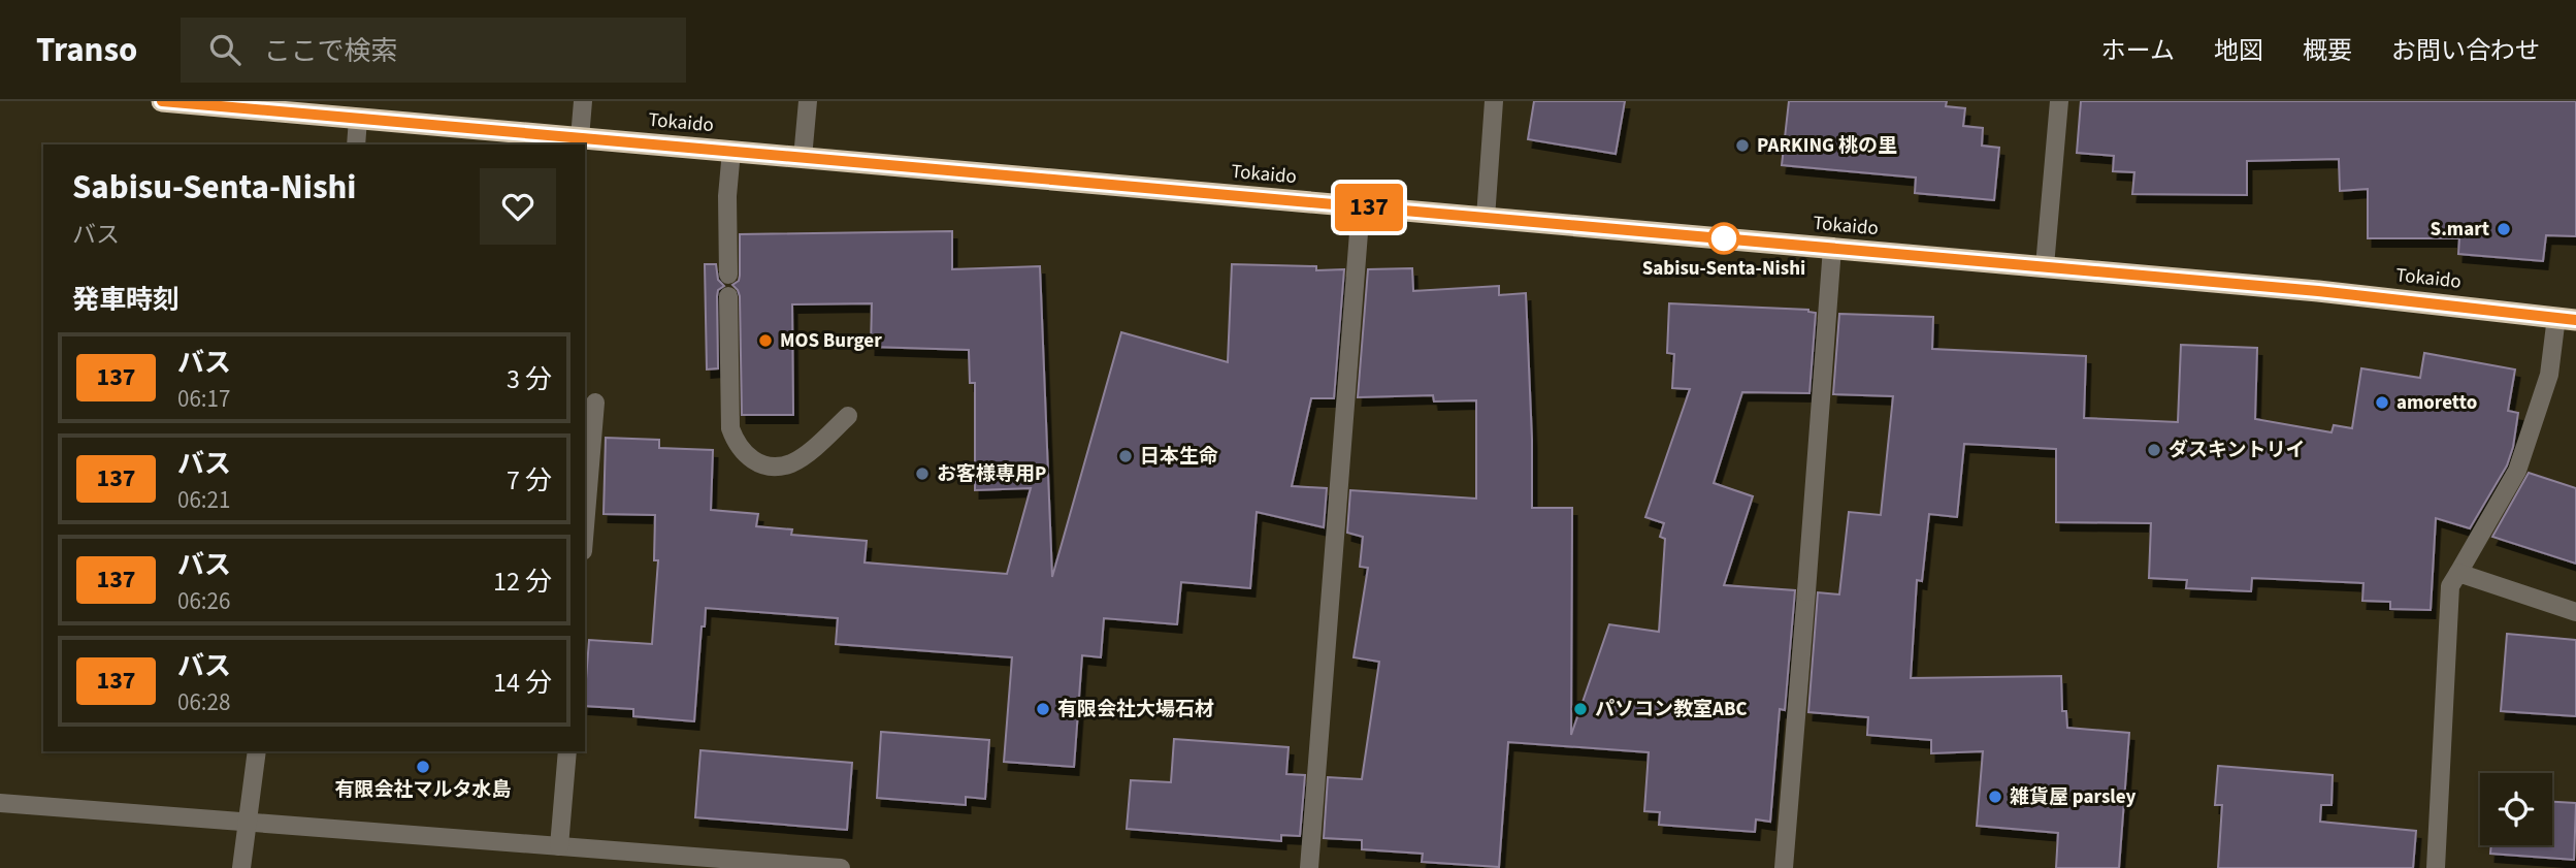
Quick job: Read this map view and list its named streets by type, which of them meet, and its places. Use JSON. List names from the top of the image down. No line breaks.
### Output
{"streets":{"highway":["Tokaido"]},"places":["PARKING 桃の里","S.mart","Sabisu-Senta-Nishi","MOS Burger","amoretto","ダスキントリイ","日本生命","お客様専用P","有限会社大場石材","パソコン教室ABC","有限会社マルタ水島","雑貨屋 parsley"],"lines":["bus line 137"],"page":{"header":"Transo","search":"ここで検索","nav":["ホーム","地図","概要","お問い合わせ"],"on_map":"137","heading":[["Sabisu-Senta-Nishi","バス"],"発車時刻"],"list":[{"mark":"137","name":"バス","note":"06:17","value":"3 分"},{"mark":"137","name":"バス","note":"06:21","value":"7 分"},{"mark":"137","name":"バス","note":"06:26","value":"12 分"},{"mark":"137","name":"バス","note":"06:28","value":"14 分"}]}}
